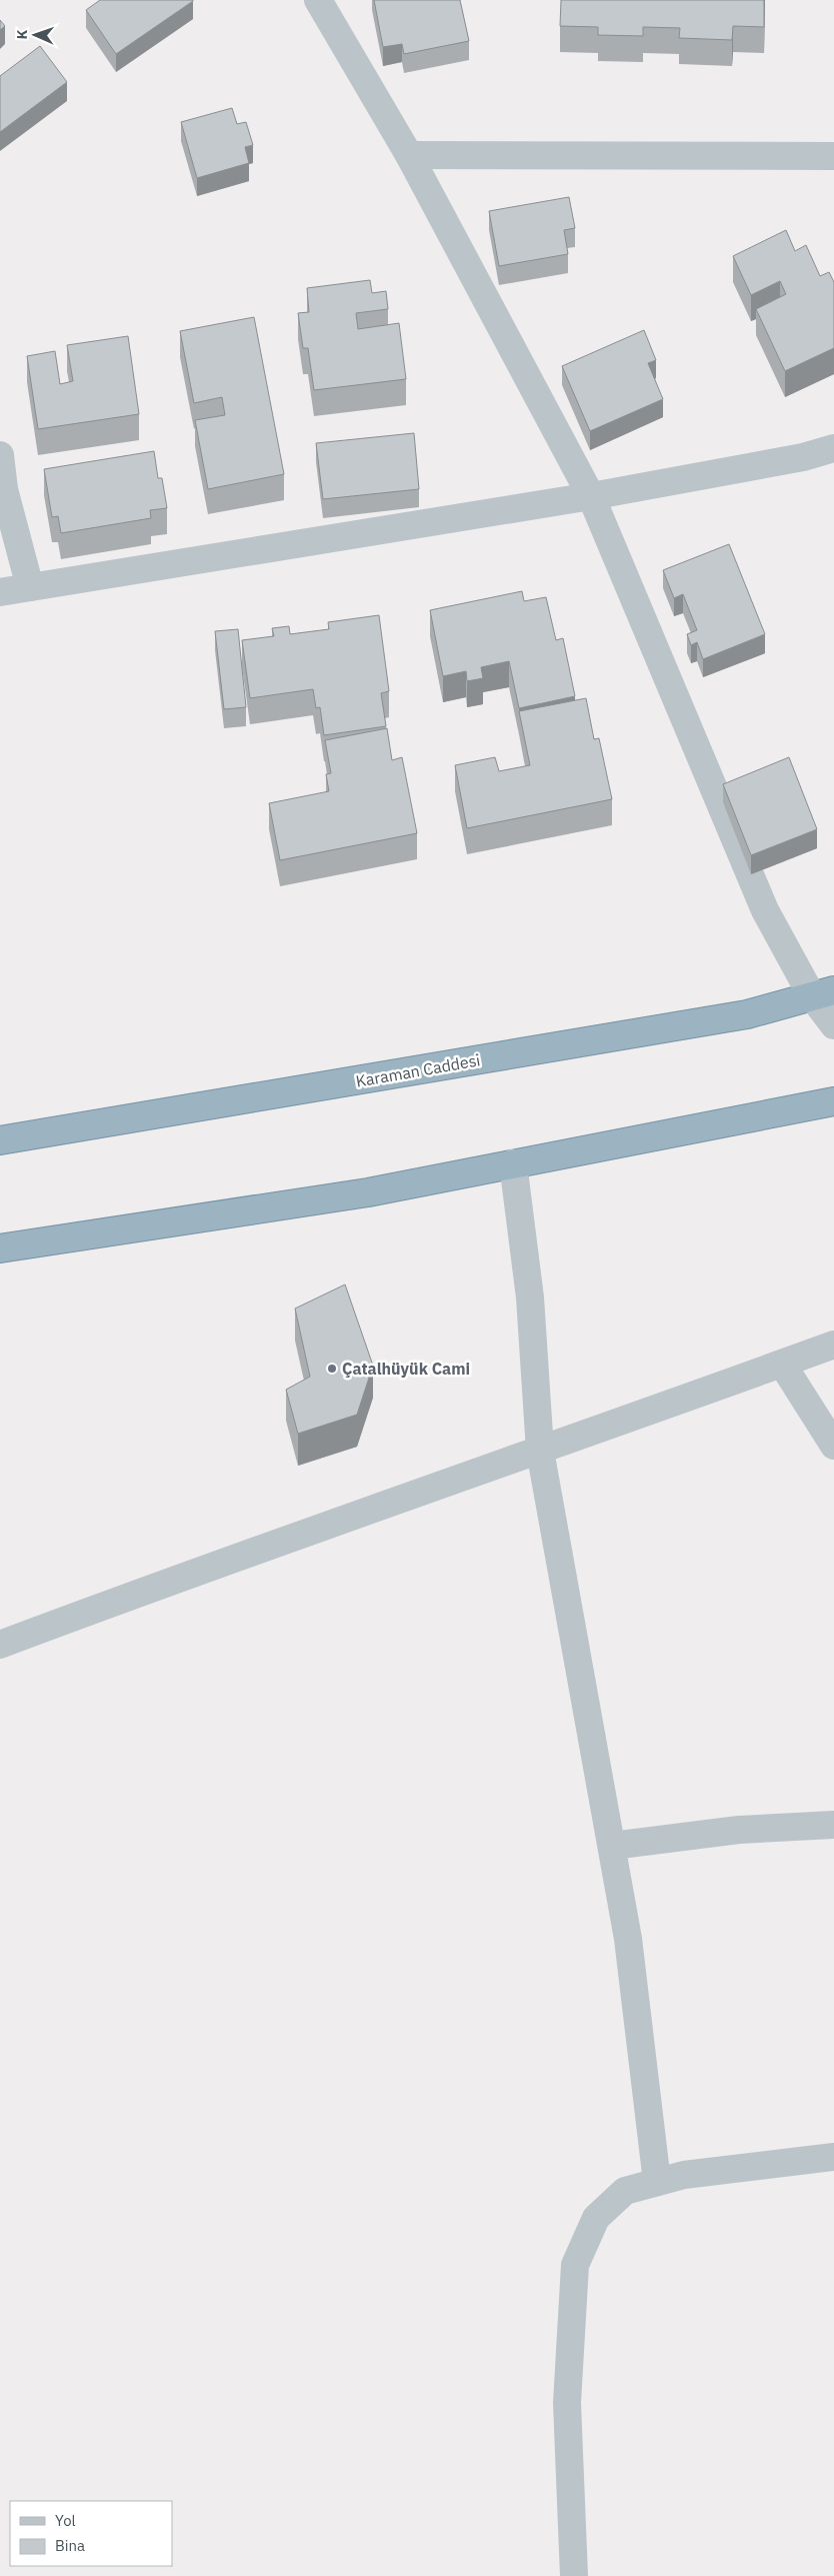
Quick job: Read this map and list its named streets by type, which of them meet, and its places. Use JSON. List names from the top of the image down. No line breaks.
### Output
{"streets":{"highway":["Karaman Caddesi"]},"places":["Çatalhüyük Cami"],"legend":["Yol","Bina"],"north":"left"}
